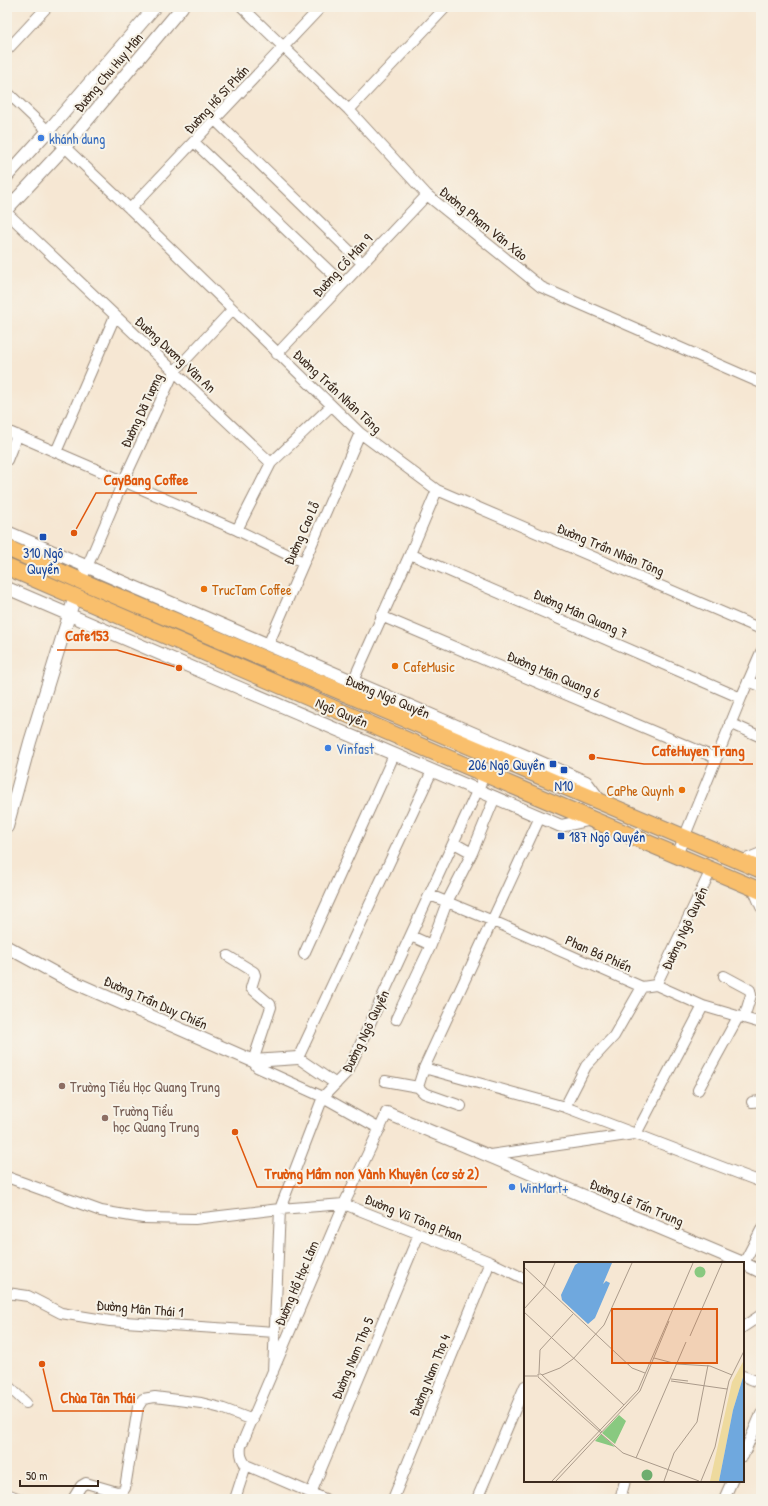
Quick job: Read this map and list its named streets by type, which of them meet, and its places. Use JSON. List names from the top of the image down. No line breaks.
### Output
{"streets":{"highway":["Đường Ngô Quyền","Ngô Quyền"],"street":["Đường Chu Huy Mân","Đường Hồ Sĩ Phấn","Đường Phạm Văn Xảo","Đường Cổ Mân 9","Đường Dương Văn An","Đường Trần Nhân Tông","Đường Dã Tượng","Đường Cao Lỗ","Đường Mân Quang 7","Đường Mân Quang 6","Phan Bá Phiến","Đường Trần Duy Chiến","Đường Lê Tấn Trung","Đường Vũ Tông Phan","Đường Hồ Học Lãm","Đường Mân Thái 1","Đường Nam Thọ 5","Đường Nam Thọ 4"]},"crossings":[["Đường Chu Huy Mân","Đường Trần Nhân Tông"],["Đường Hồ Sĩ Phấn","Đường Phạm Văn Xảo"],["Đường Hồ Sĩ Phấn","Đường Trần Nhân Tông"],["Đường Phạm Văn Xảo","Đường Cổ Mân 9"],["Đường Cổ Mân 9","Đường Trần Nhân Tông"],["Đường Dương Văn An","Đường Dã Tượng"],["Đường Trần Nhân Tông","Đường Dã Tượng"],["Đường Trần Nhân Tông","Đường Cao Lỗ"],["Đường Dã Tượng","Đường Ngô Quyền"],["Đường Dã Tượng","Ngô Quyền"],["Đường Cao Lỗ","Đường Ngô Quyền"],["Đường Ngô Quyền","Ngô Quyền"],["Đường Ngô Quyền","Phan Bá Phiến"],["Đường Ngô Quyền","Đường Vũ Tông Phan"],["Đường Ngô Quyền","Đường Hồ Học Lãm"],["Đường Ngô Quyền","Đường Mân Thái 1"],["Đường Lê Tấn Trung","Đường Hồ Học Lãm"],["Đường Vũ Tông Phan","Đường Hồ Học Lãm"],["Đường Vũ Tông Phan","Đường Nam Thọ 5"],["Đường Vũ Tông Phan","Đường Nam Thọ 4"]],"places":{"other":["khánh dung","CayBang Coffee","TrucTam Coffee","CafeMusic","Cafe153","Vinfast","CafeHuyen Trang","CaPhe Quynh","Trường Tiểu Học Quang Trung","Trường Tiểu học Quang Trung","Trường Mầm non Vành Khuyên (cơ sở 2)","WinMart+","Chùa Tân Thái"],"transit":["310 Ngô Quyền","206 Ngô Quyền","N10","187 Ngô Quyền"]},"scale_bar":"50 m"}
